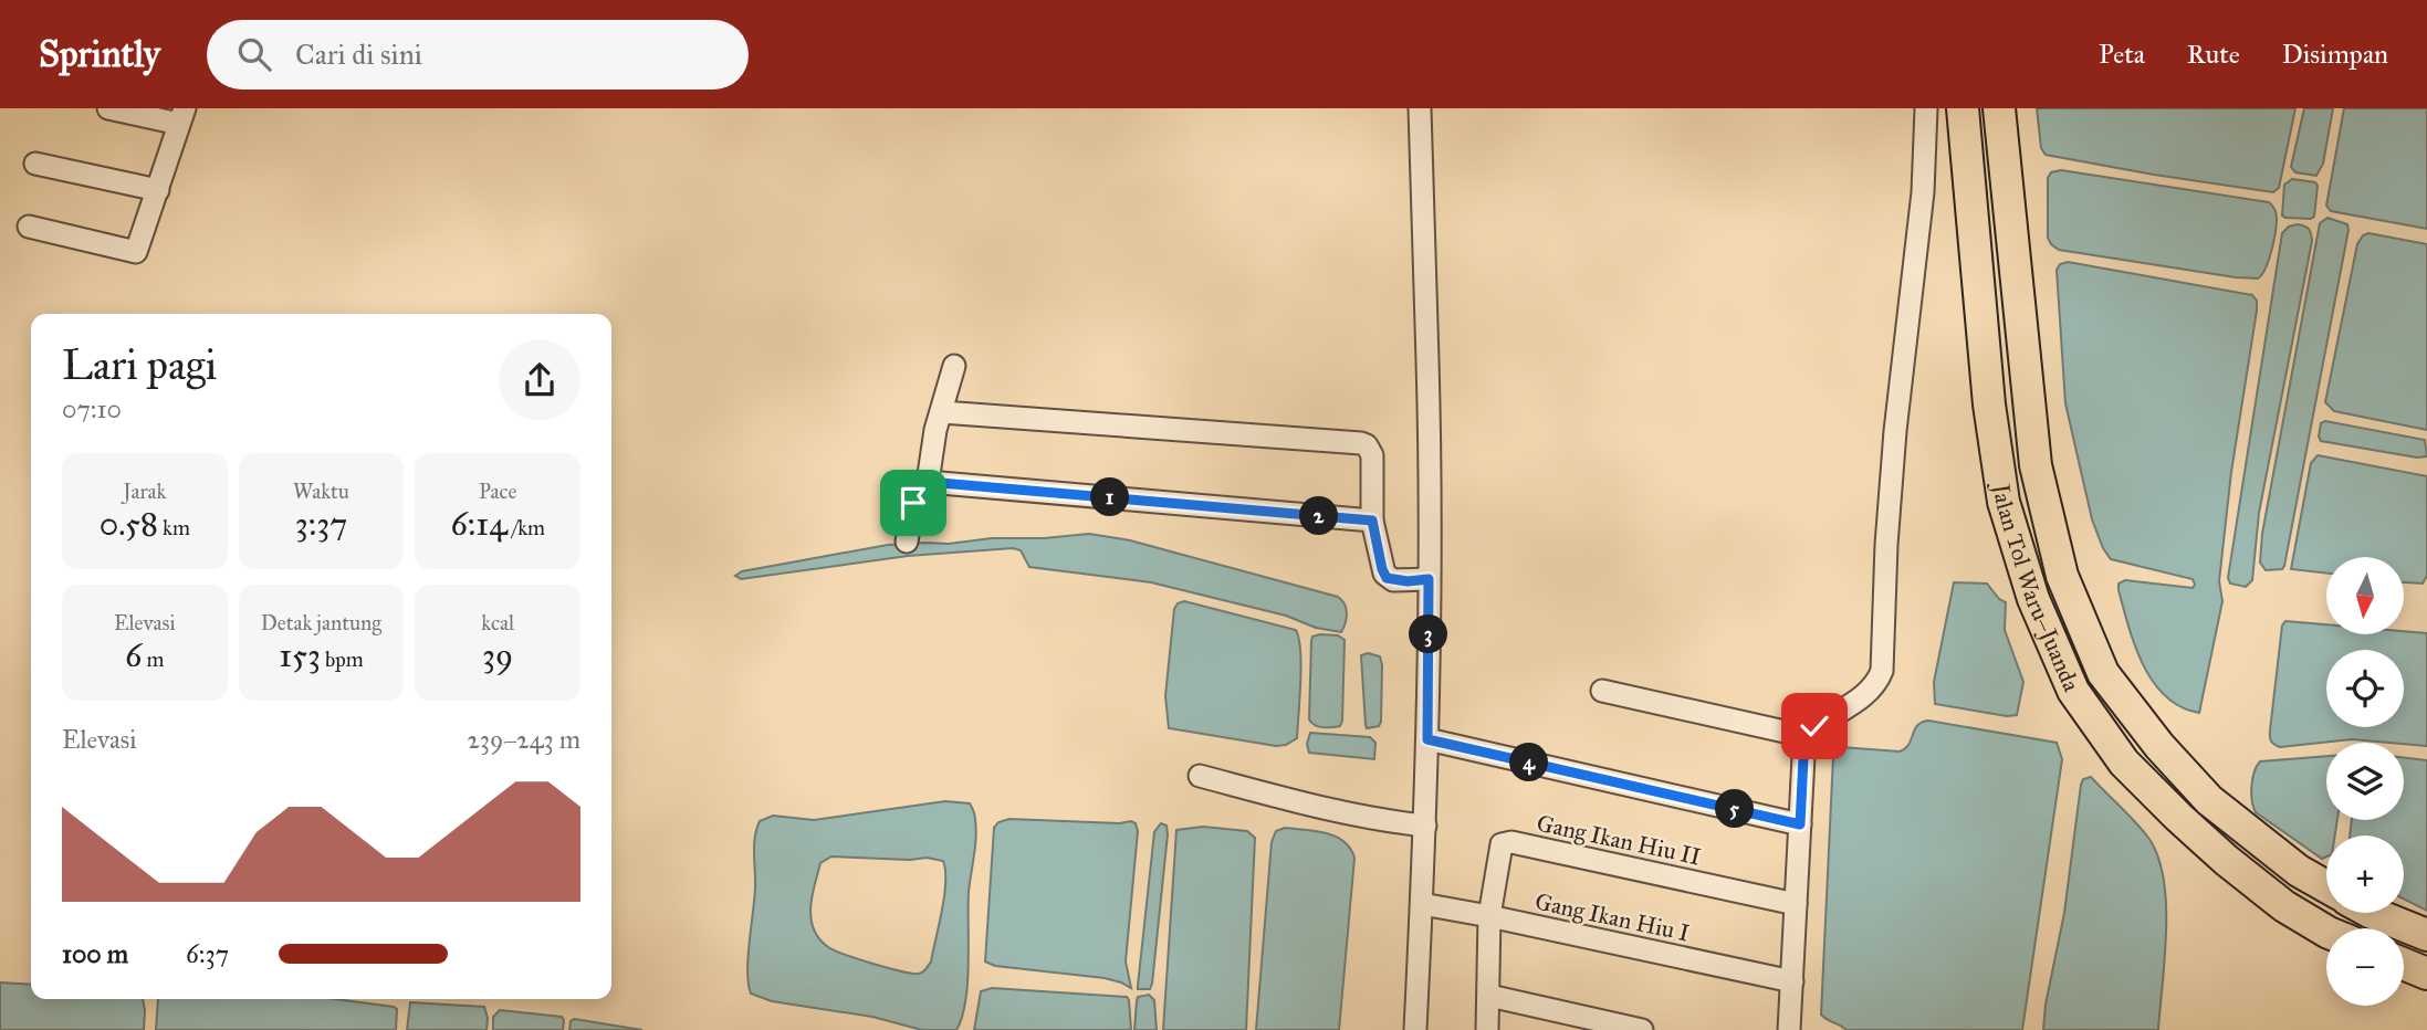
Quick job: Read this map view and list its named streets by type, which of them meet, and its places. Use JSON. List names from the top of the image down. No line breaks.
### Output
{"streets":{"highway":["Jalan Tol Waru–Juanda"],"street":["Gang Ikan Hiu II","Gang Ikan Hiu I"]},"crossings":[["Gang Ikan Hiu II","Gang Ikan Hiu I"]],"north":"bottom","page":{"header":"Sprintly","search":"Cari di sini","nav":["Peta","Rute","Disimpan"],"heading":["Lari pagi","07:10"],"stats":[["Jarak","0.58 km"],["Waktu","3:37"],["Pace","6:14 /km"],["Elevasi","6 m"],["Detak jantung","153 bpm"],["kcal","39"]],"pins":["1","2","3","4","5"],"map_buttons":["+","−"],"chart":["Elevasi","239–243 m"],"list":[{"name":"100 m","note":"6:37"}]}}
